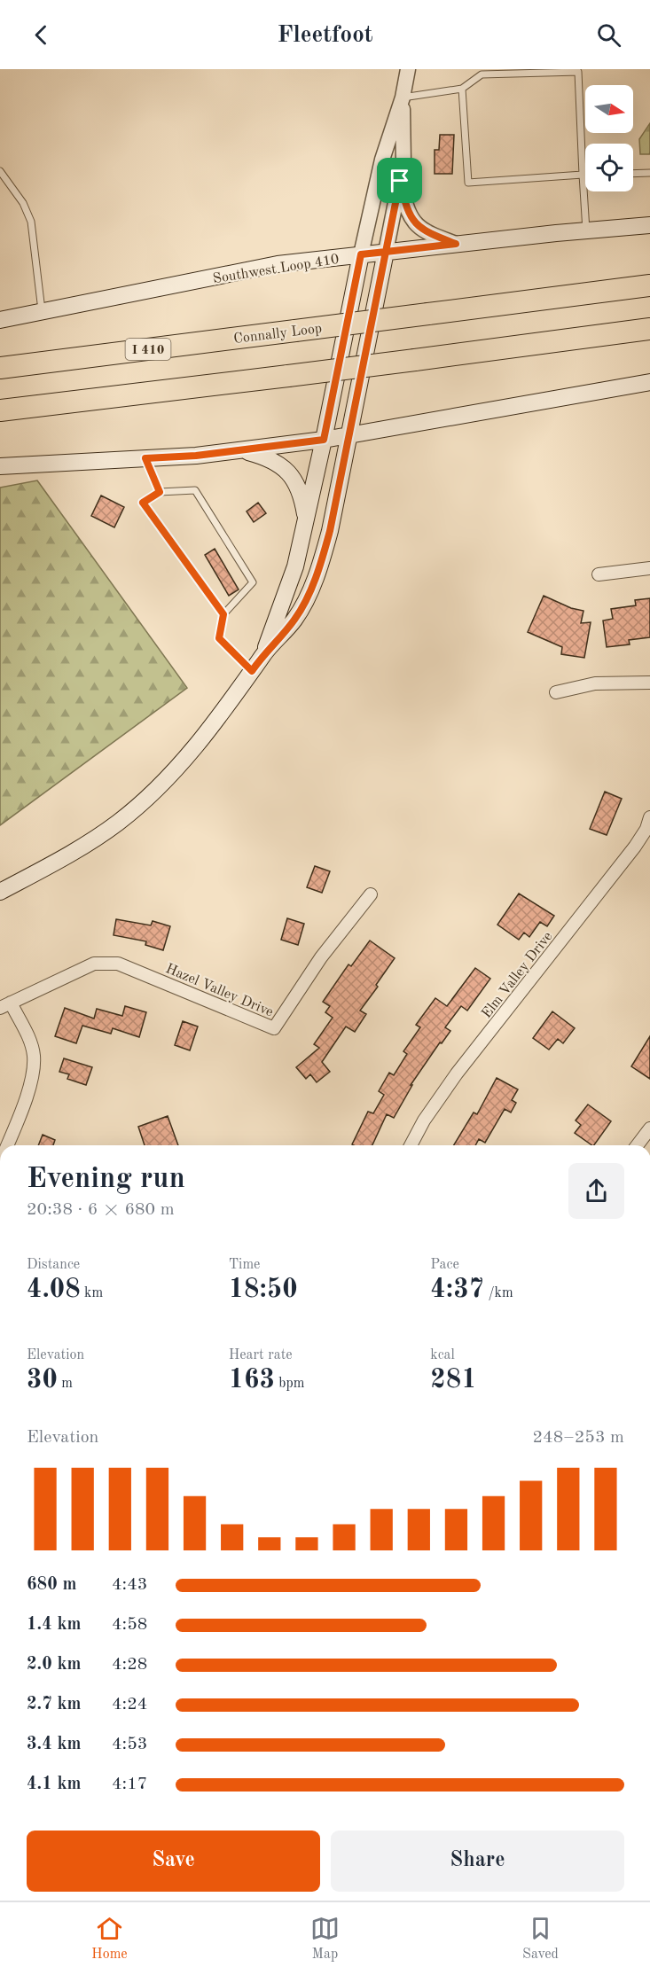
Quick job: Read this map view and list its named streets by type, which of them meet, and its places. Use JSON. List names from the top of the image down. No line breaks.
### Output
{"streets":{"highway":["Connally Loop","I 410"],"main road":["Southwest Loop 410"],"street":["Elm Valley Drive","Hazel Valley Drive"]},"north":"right","page":{"header":"Fleetfoot","heading":["Evening run","20:38 · 6 × 680 m"],"stats":[["Distance","4.08 km"],["Time","18:50"],["Pace","4:37 /km"],["Elevation","30 m"],["Heart rate","163 bpm"],["kcal","281"]],"chart":["Elevation","248–253 m"],"list":[{"name":"680 m","note":"4:43"},{"name":"1.4 km","note":"4:58"},{"name":"2.0 km","note":"4:28"},{"name":"2.7 km","note":"4:24"},{"name":"3.4 km","note":"4:53"},{"name":"4.1 km","note":"4:17"}],"buttons":["Save","Share"],"tabs":["Home","Map","Saved"]}}
